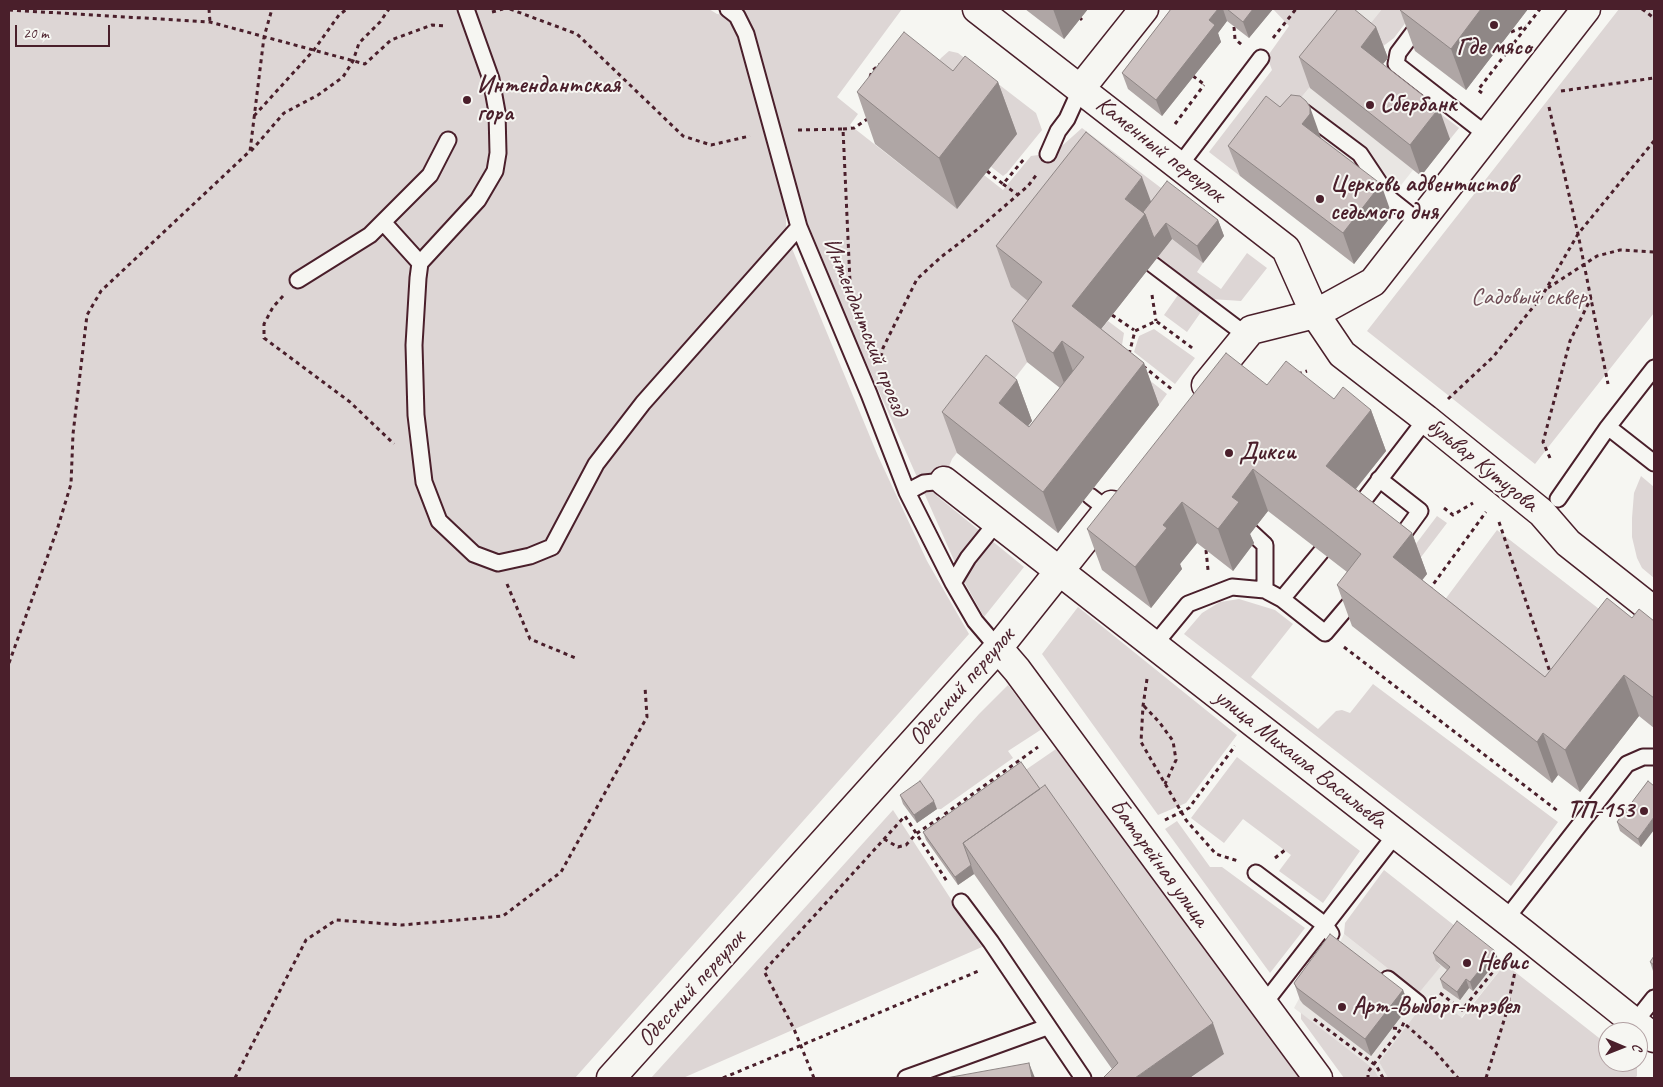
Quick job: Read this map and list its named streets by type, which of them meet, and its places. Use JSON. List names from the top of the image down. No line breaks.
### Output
{"streets":{"street":["Каменный переулок","бульвар Кутузова","Одесский переулок","улица Михаила Васильева","Батарейная улица"],"lane":["Интендантский проезд"]},"crossings":[["Каменный переулок","бульвар Кутузова"],["Интендантский проезд","Одесский переулок"],["Интендантский проезд","Батарейная улица"],["Одесский переулок","улица Михаила Васильева"],["Одесский переулок","Батарейная улица"]],"parks":["Садовый сквер"],"places":["Где мясо","Интендантская гора","Сбербанк","Церковь адвентистов седьмого дня","Дикси","ТП-153","Невис","Арт-Выборг-трэвел"],"scale_bar":"20 m","north":"right"}
